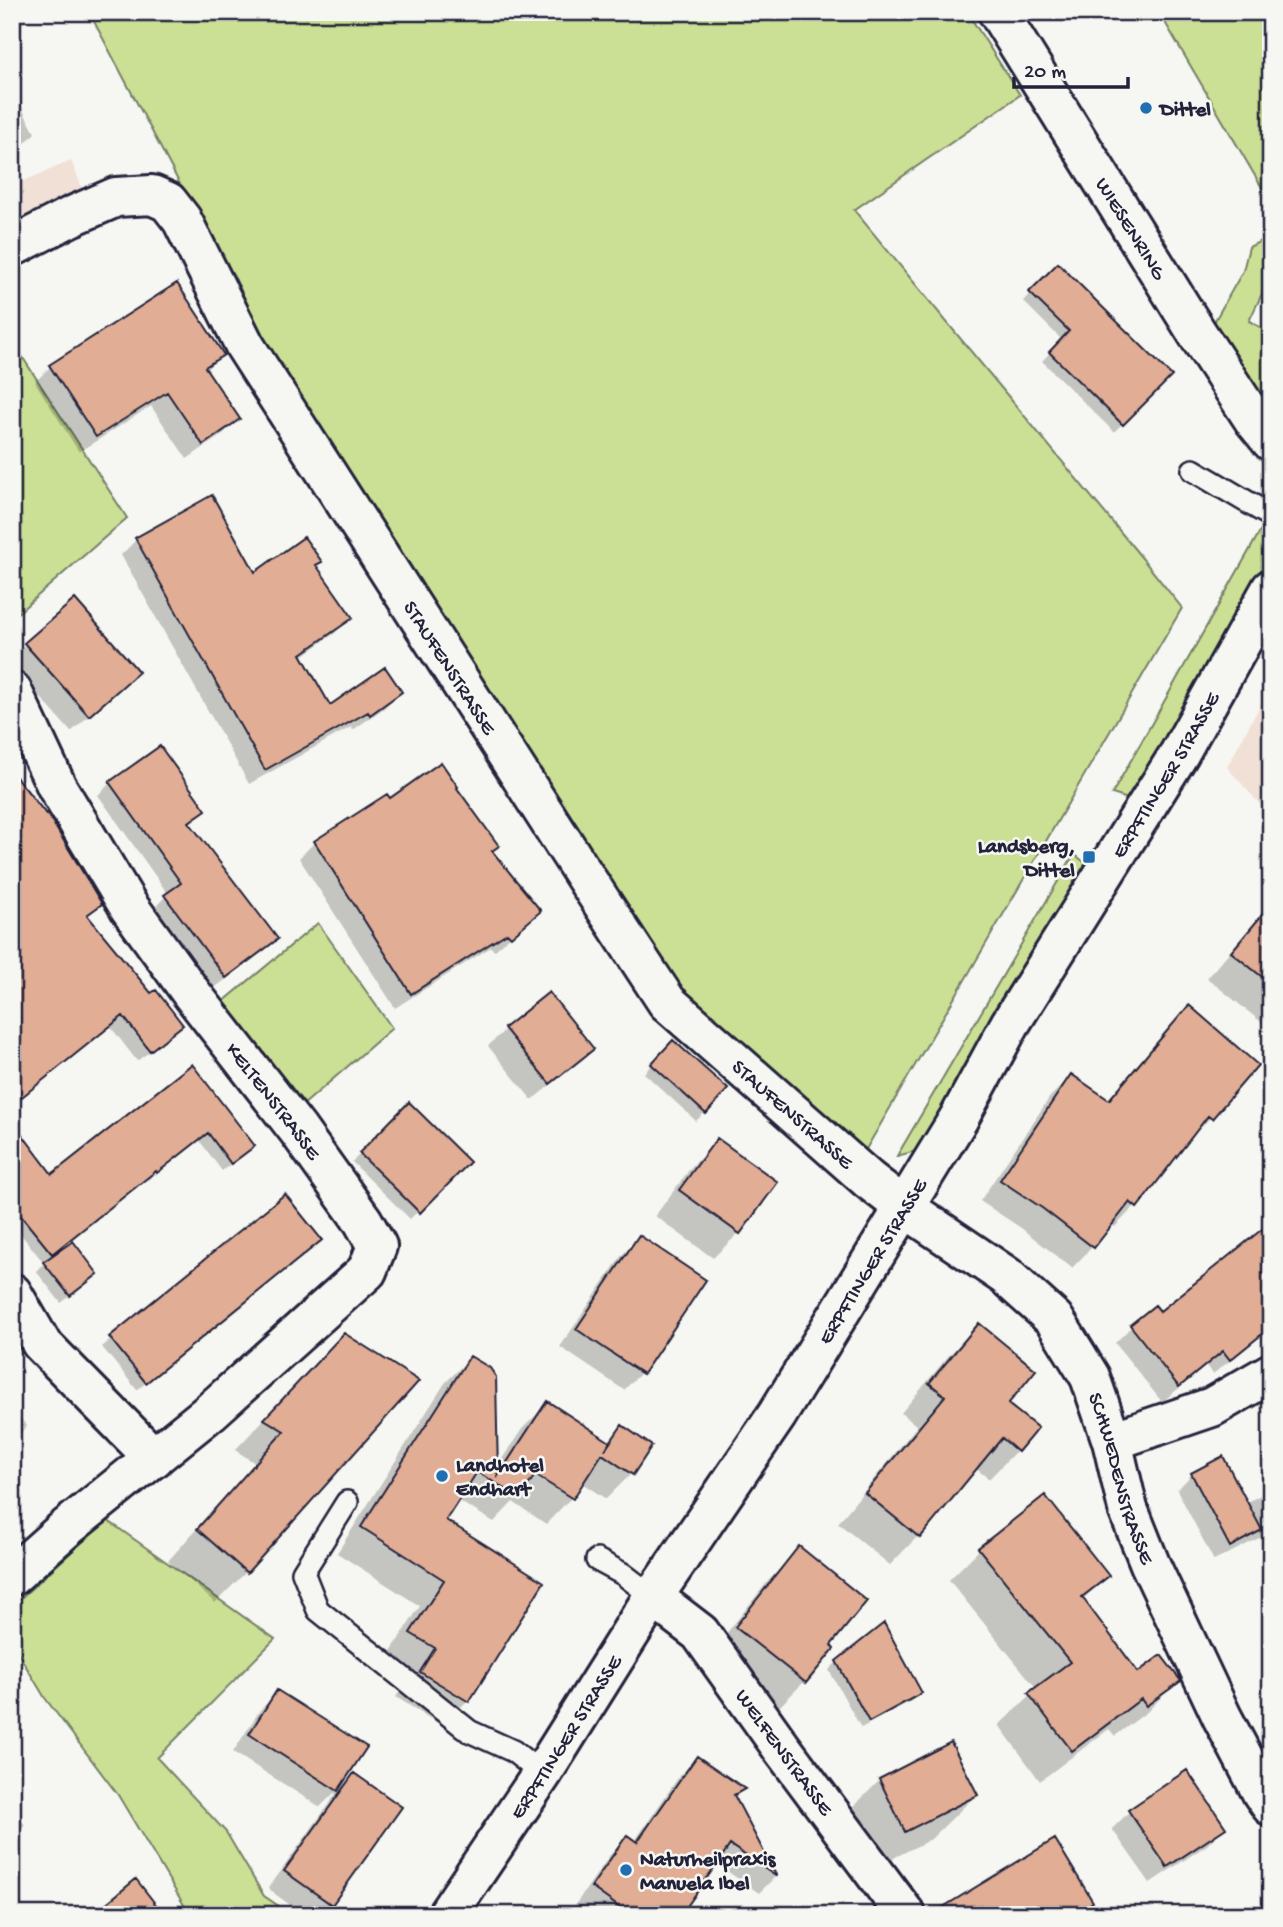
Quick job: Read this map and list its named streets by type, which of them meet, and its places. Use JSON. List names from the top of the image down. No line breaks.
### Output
{"streets":{"street":["WIESENRING","STAUFENSTRASSE","ERPFTINGER STRASSE","KELTENSTRASSE","SCHWEDENSTRASSE","WELFENSTRASSE"]},"crossings":[["STAUFENSTRASSE","ERPFTINGER STRASSE"],["STAUFENSTRASSE","SCHWEDENSTRASSE"],["ERPFTINGER STRASSE","SCHWEDENSTRASSE"],["ERPFTINGER STRASSE","WELFENSTRASSE"]],"places":{"other":["Dittel","Landhotel Endhart","Naturheilpraxis Manuela Ibel"],"transit":["Landsberg, Dittel"]},"scale_bar":"20 m"}
